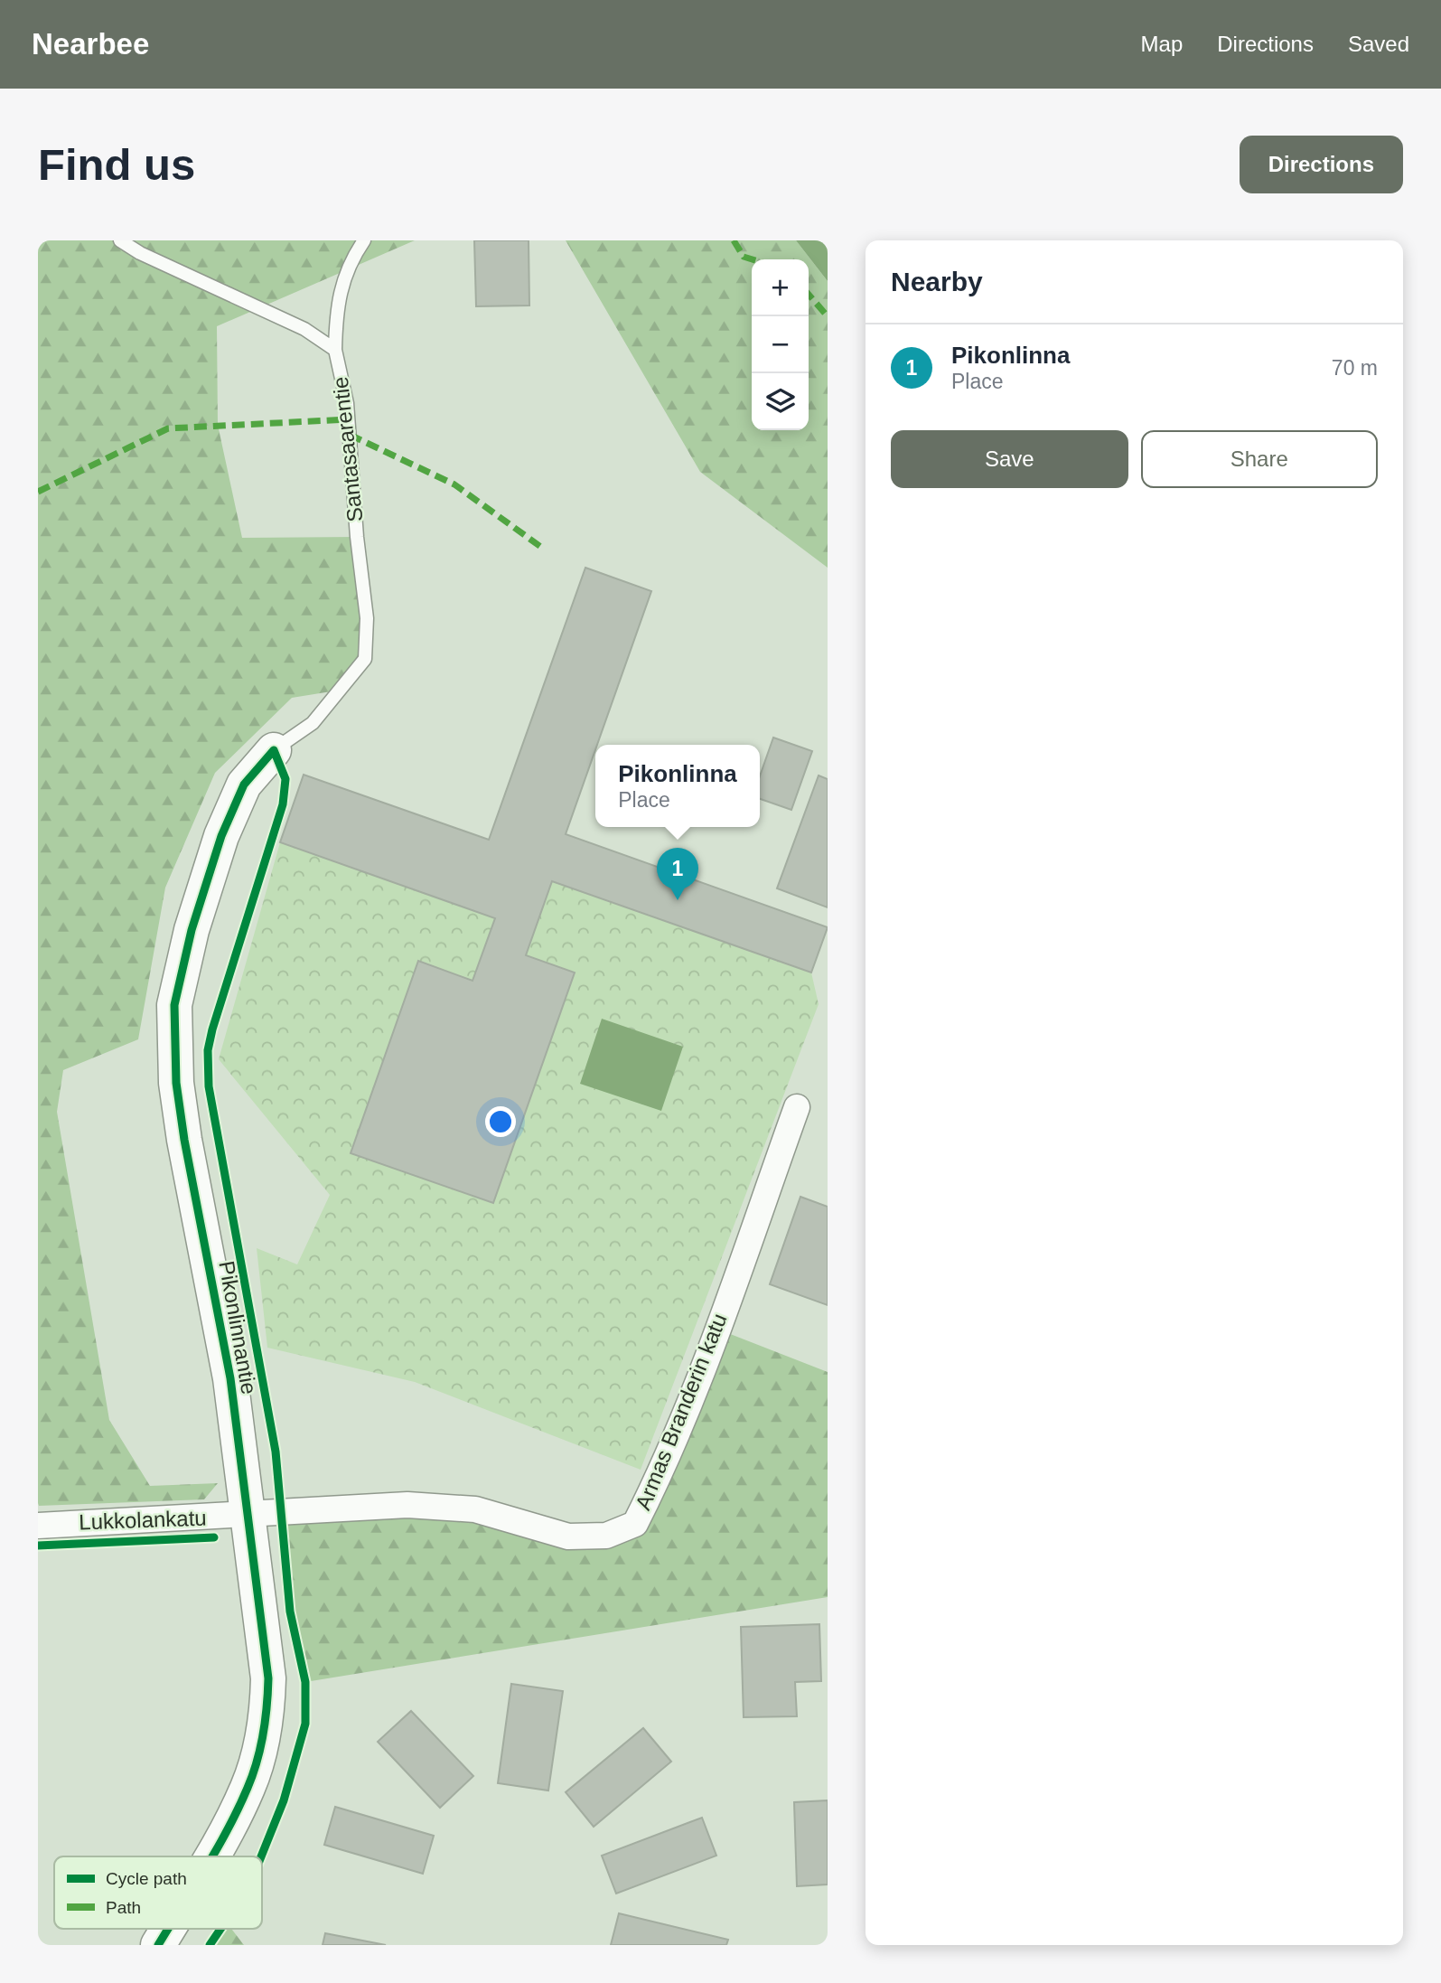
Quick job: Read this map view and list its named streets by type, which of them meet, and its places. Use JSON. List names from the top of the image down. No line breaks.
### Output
{"streets":{"street":["Pikonlinnantie","Armas Branderin katu","Lukkolankatu"],"lane":["Santasaarentie"]},"crossings":[["Santasaarentie","Pikonlinnantie"],["Pikonlinnantie","Armas Branderin katu"],["Pikonlinnantie","Lukkolankatu"],["Armas Branderin katu","Lukkolankatu"]],"legend":["Cycle path","Path"],"page":{"header":"Nearbee","nav":["Map","Directions","Saved"],"buttons":["Directions",["Save","Share"]],"title":"Find us","heading":"Nearby","map_buttons":["+","−"],"list":[{"mark":"1","name":"Pikonlinna","note":"Place","value":"70 m"}],"popup":["Pikonlinna","Place"],"pins":"1"}}
